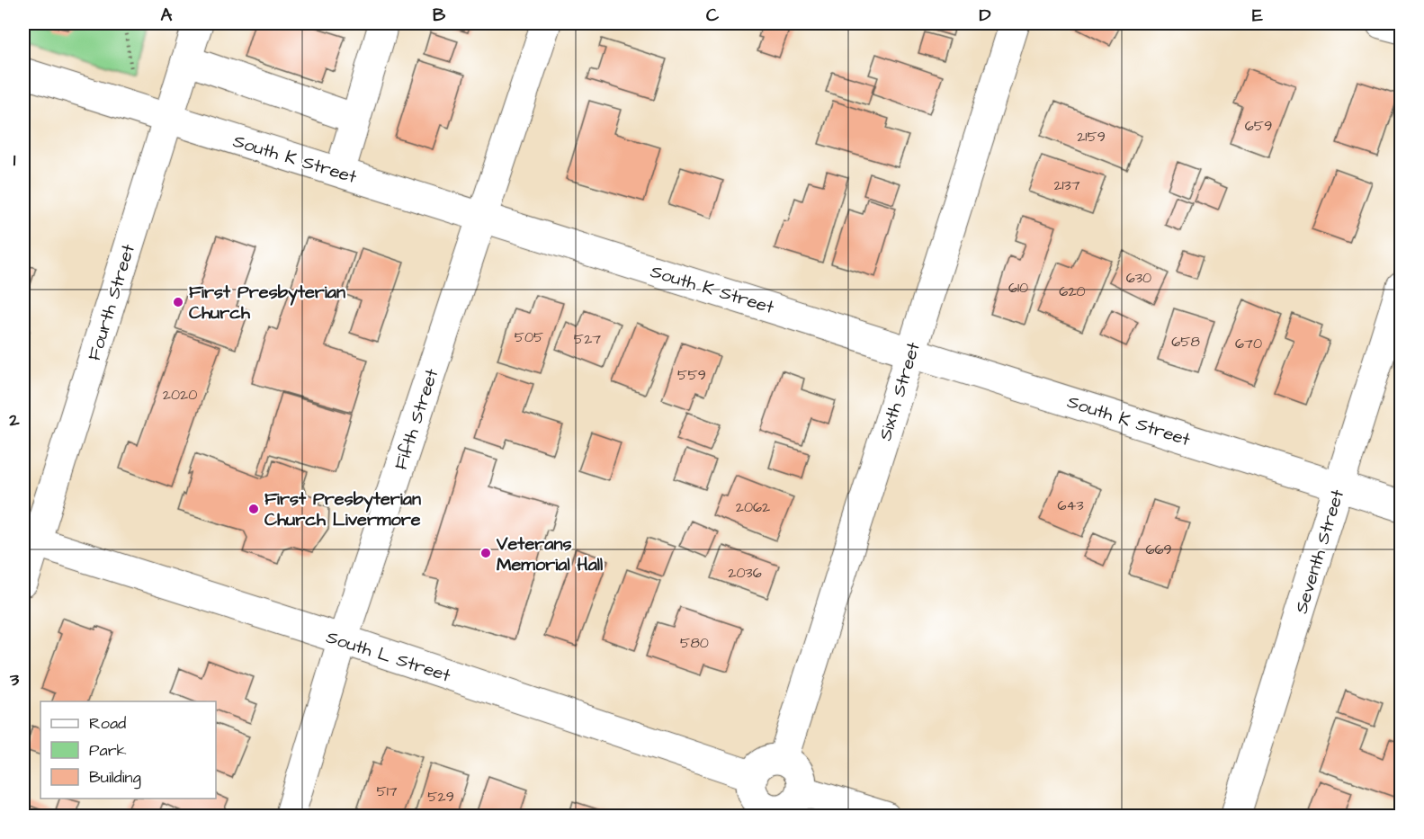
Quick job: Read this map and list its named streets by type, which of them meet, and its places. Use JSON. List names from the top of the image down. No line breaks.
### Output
{"streets":{"street":["South K Street","Fourth Street","Sixth Street","Fifth Street","Seventh Street","South L Street"]},"crossings":[["South K Street","Fourth Street"],["South K Street","Sixth Street"],["South K Street","Fifth Street"],["South K Street","Seventh Street"],["Fourth Street","South L Street"],["Sixth Street","South L Street"],["Fifth Street","South L Street"]],"places":["First Presbyterian Church","First Presbyterian Church Livermore","Veterans Memorial Hall"],"house_numbers":["659","2159","2137","630","610","620","505","527","658","670","559","2020","643","2062","669","2036","580","517","529"],"legend":["Road","Park","Building"],"grid":{"columns":["A","B","C","D","E"],"rows":["1","2","3"]}}
